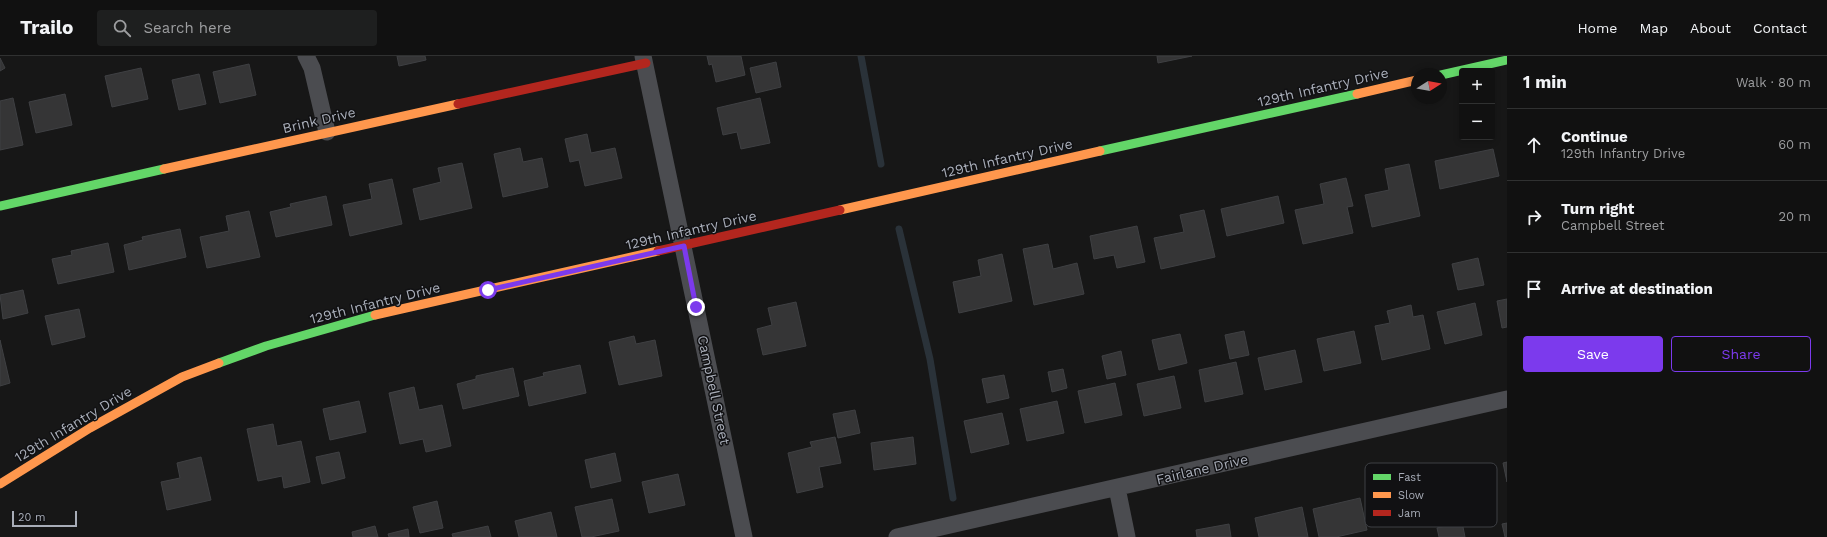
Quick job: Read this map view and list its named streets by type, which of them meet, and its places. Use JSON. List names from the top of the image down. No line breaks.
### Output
{"streets":{"street":["129th Infantry Drive","Brink Drive","Campbell Street","Fairlane Drive"]},"crossings":[["129th Infantry Drive","Campbell Street"],["Brink Drive","Campbell Street"]],"legend":["Fast","Slow","Jam"],"scale_bar":"20 m","north":"right","page":{"header":"Trailo","search":"Search here","nav":["Home","Map","About","Contact"],"heading":["1 min","Walk · 80 m"],"map_buttons":["+","−"],"list":[["Continue","129th Infantry Drive","60 m"],["Turn right","Campbell Street","20 m"],"Arrive at destination"],"buttons":["Save","Share"],"scale":"20 m"}}
